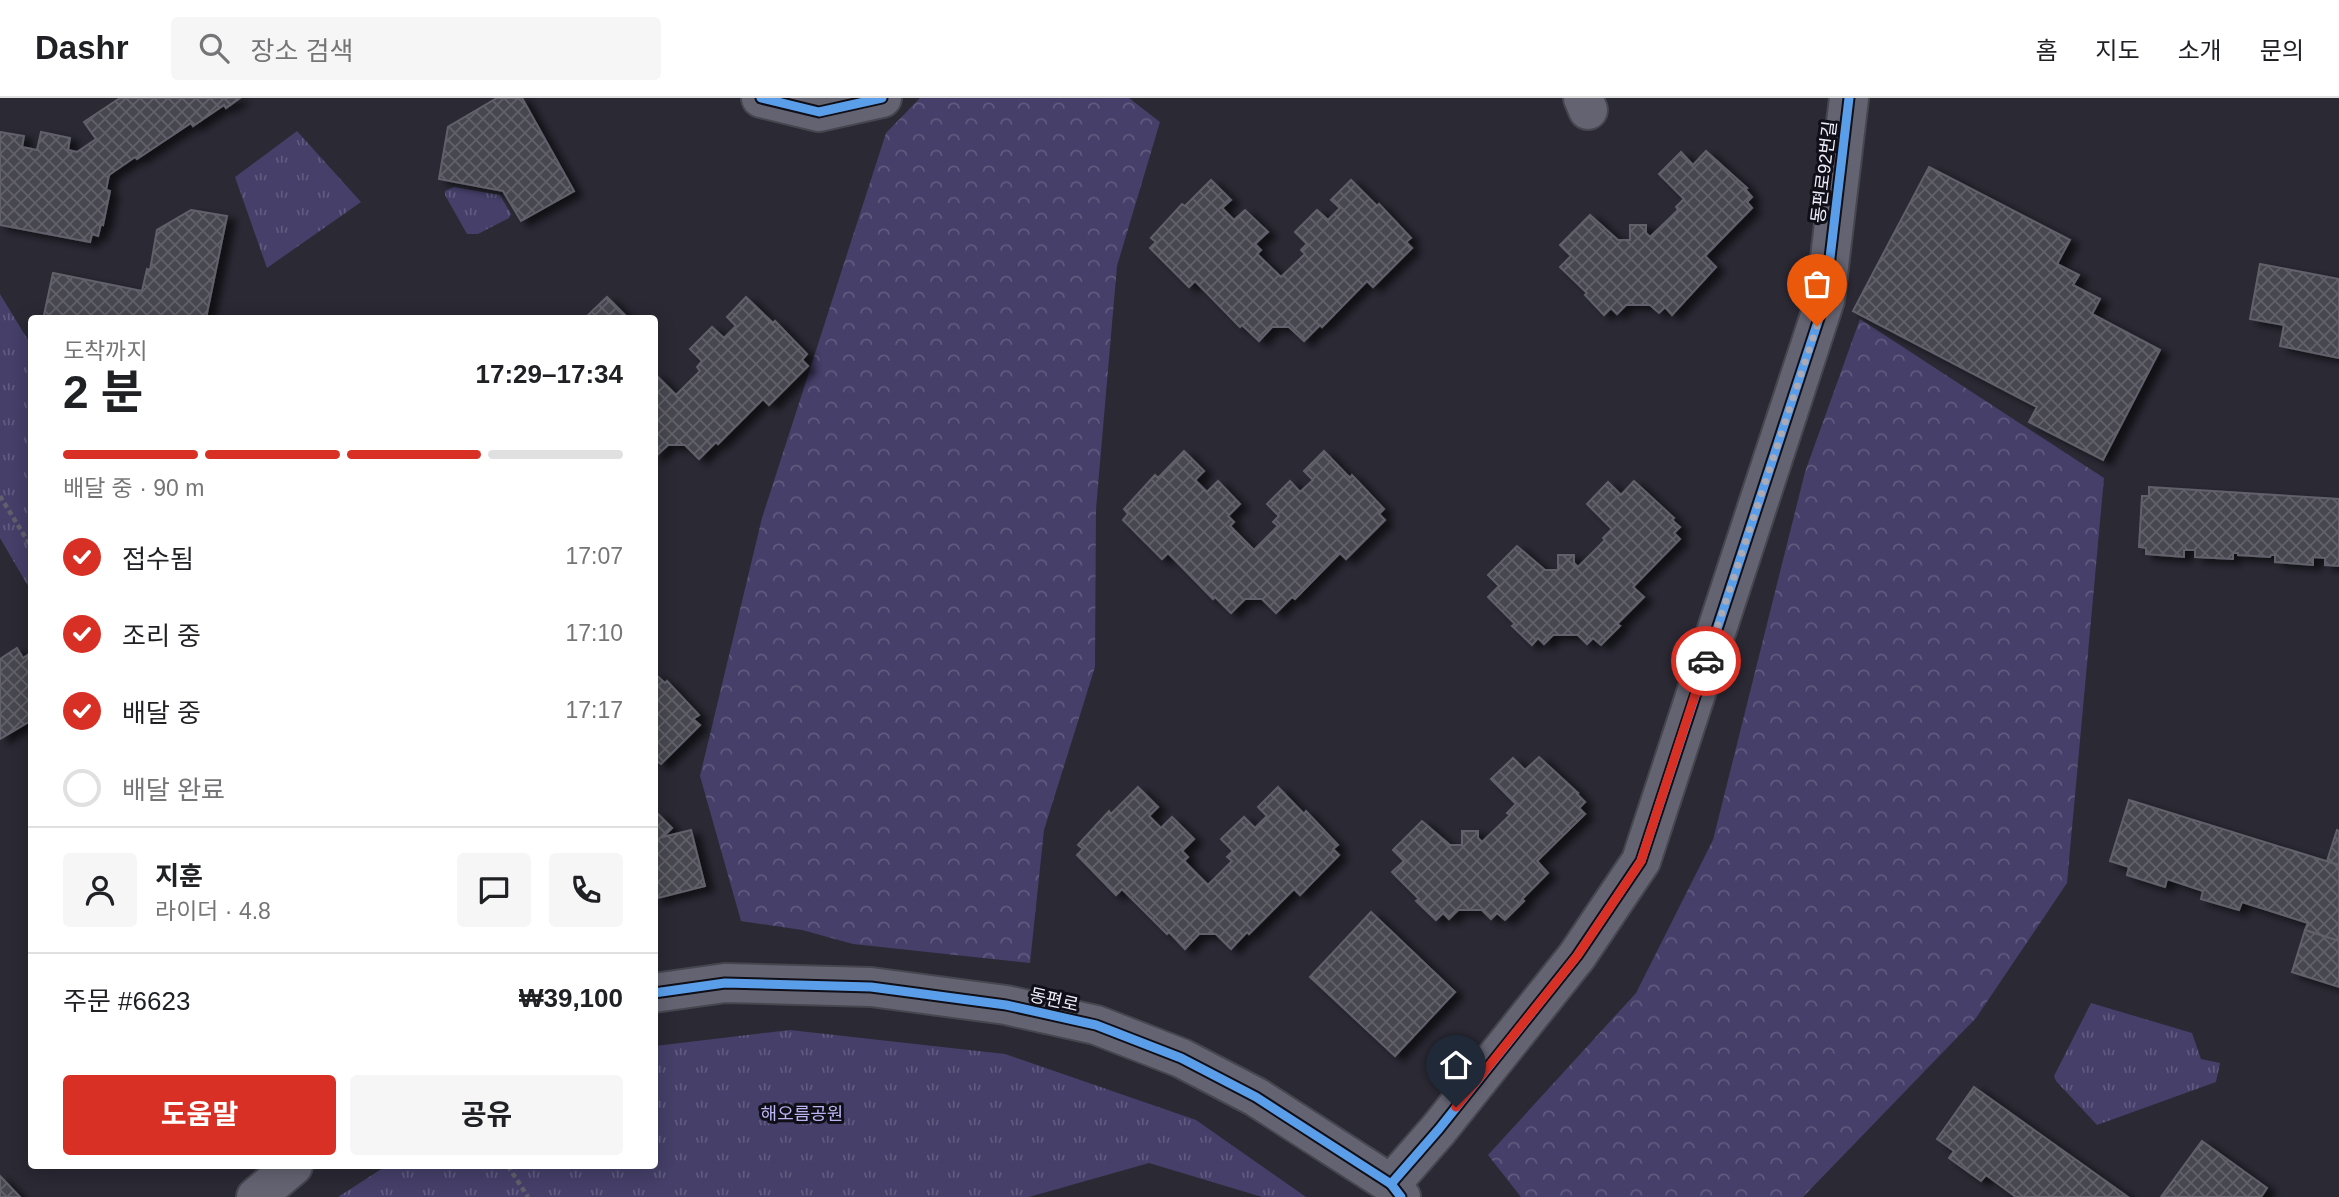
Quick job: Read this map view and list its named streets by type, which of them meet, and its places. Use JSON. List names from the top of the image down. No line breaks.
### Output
{"streets":{"street":["동편로92번길","동편로"]},"crossings":[["동편로92번길","동편로"]],"parks":["해오름공원"],"page":{"header":"Dashr","search":"장소 검색","nav":["홈","지도","소개","문의"],"heading":["2 분","도착까지","17:29–17:34"],"panel":["지훈","라이더 · 4.8","주문 #6623","₩39,100"],"bar":"배달 중 · 90 m","list":[["접수됨","17:07"],["조리 중","17:10"],["배달 중","17:17"],"배달 완료"],"buttons":["도움말","공유"]}}
